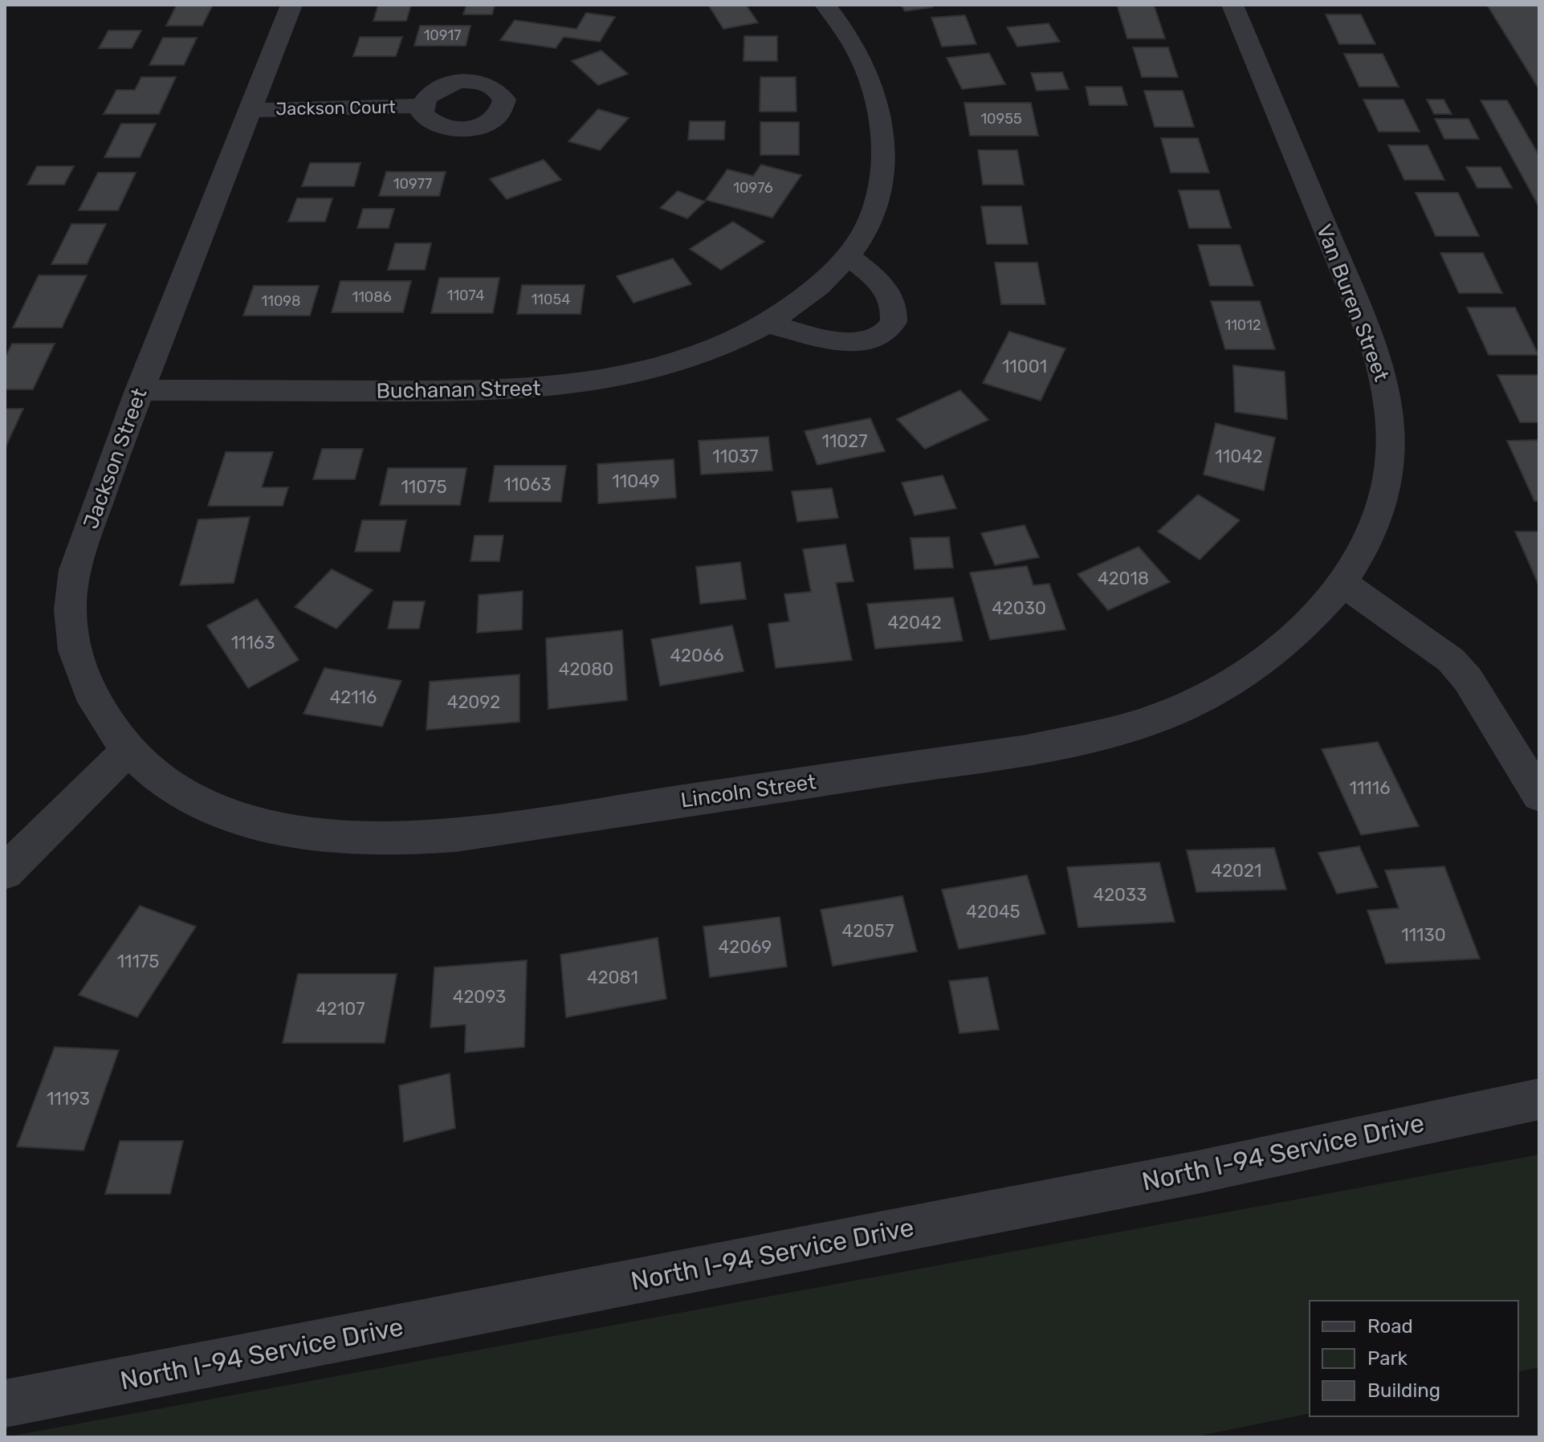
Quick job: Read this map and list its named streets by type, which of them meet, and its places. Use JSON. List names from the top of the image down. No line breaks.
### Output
{"streets":{"street":["Jackson Court","Van Buren Street","Buchanan Street","Jackson Street","Lincoln Street","North I-94 Service Drive"]},"crossings":[["Jackson Court","Jackson Street"],["Van Buren Street","Lincoln Street"],["Buchanan Street","Jackson Street"],["Jackson Street","Lincoln Street"]],"house_numbers":["10917","10955","10977","10976","11074","11086","11054","11098","11012","11001","11027","11037","11042","11049","11063","11075","42018","42030","42042","11163","42066","42080","42116","42092","11116","42021","42033","42045","42057","11130","42069","11175","42081","42093","42107","11193"],"legend":["Road","Park","Building"]}
